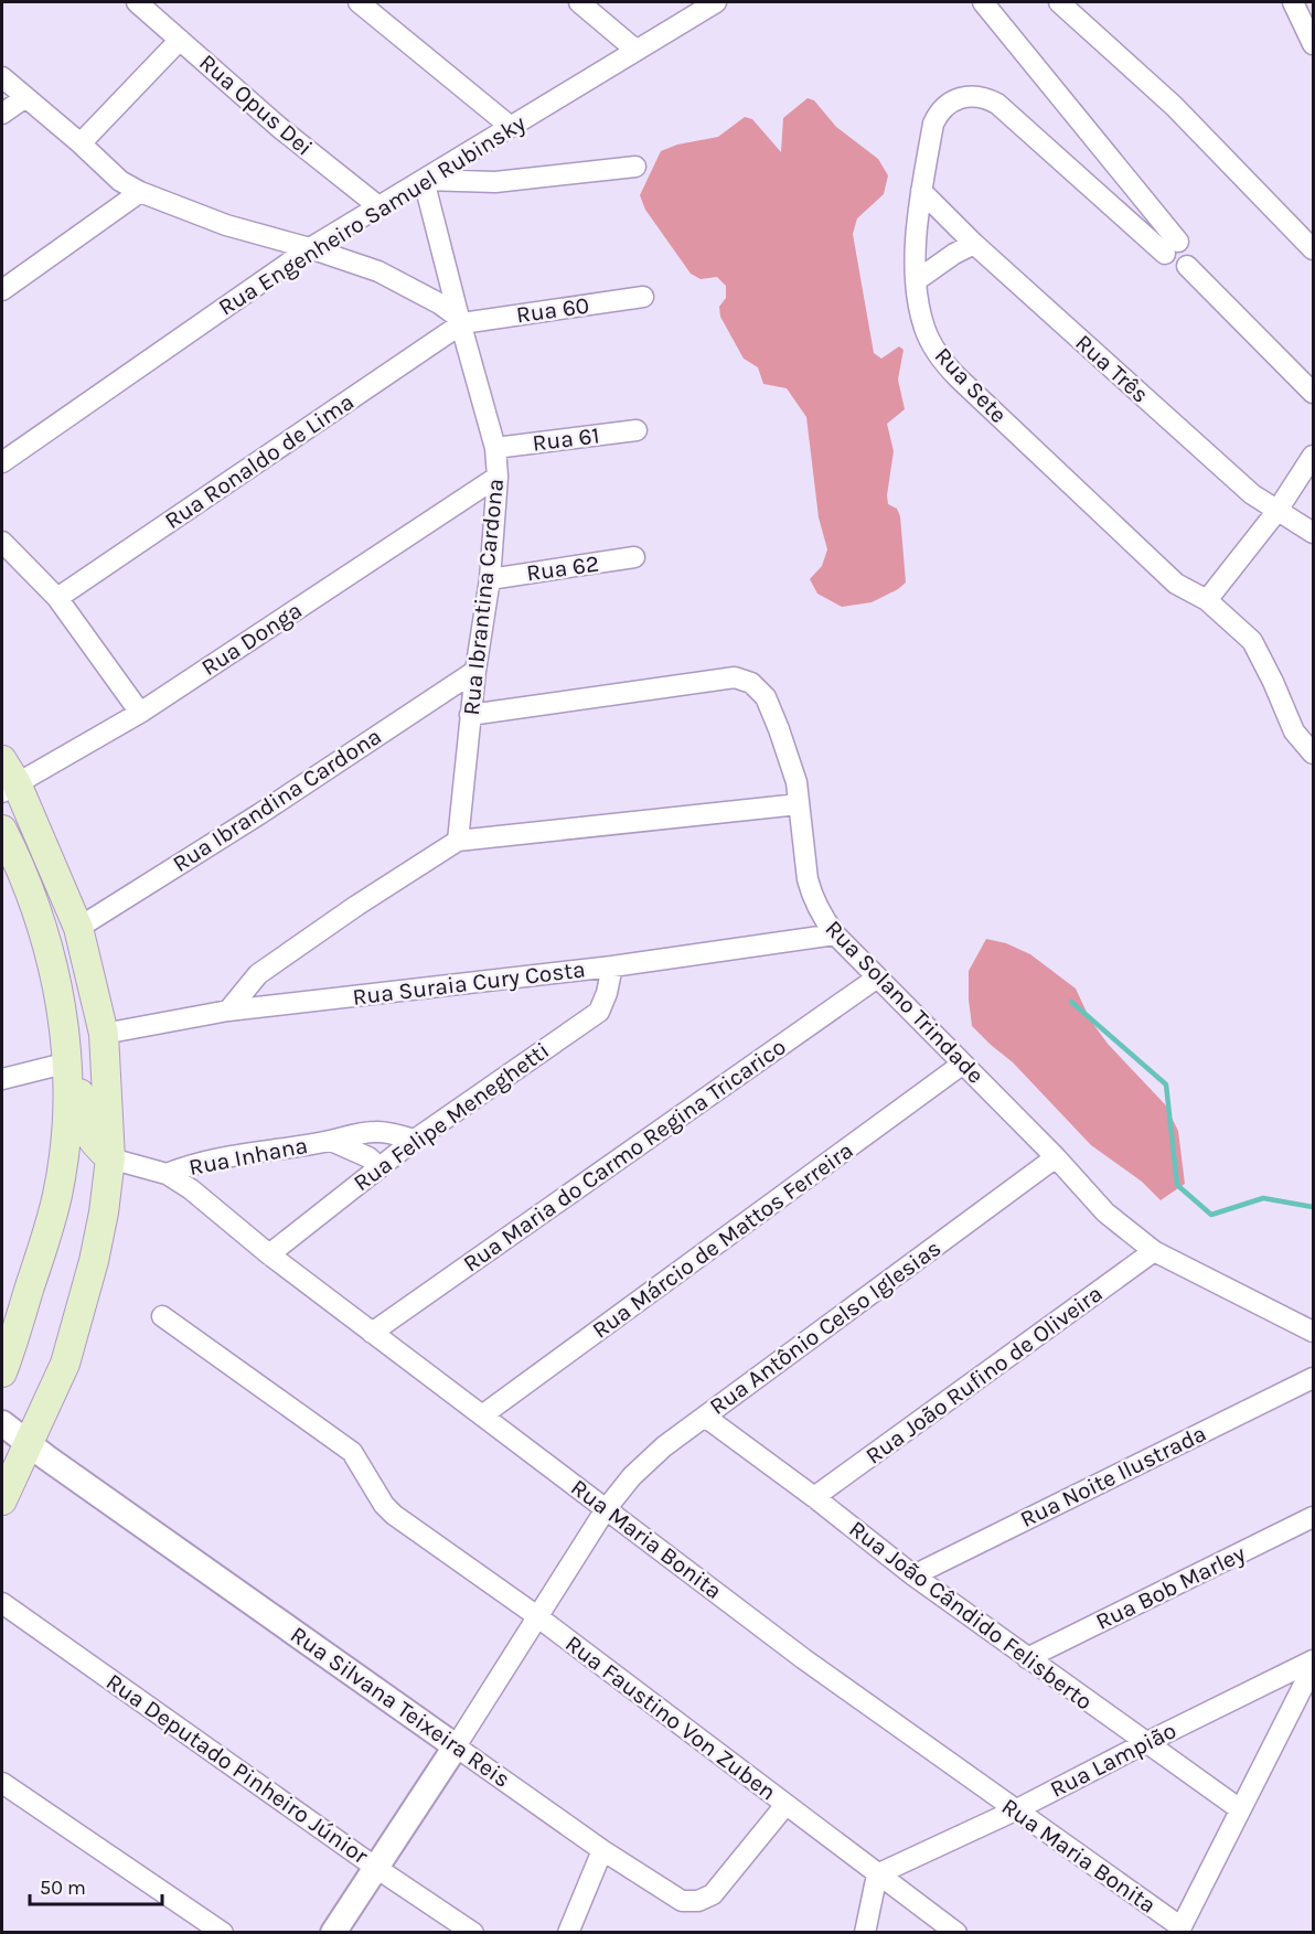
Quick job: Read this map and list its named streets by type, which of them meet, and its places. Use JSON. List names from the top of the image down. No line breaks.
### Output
{"streets":{"street":["Rua Opus Dei","Rua Engenheiro Samuel Rubinsky","Rua 60","Rua Três","Rua Sete","Rua 61","Rua Ronaldo de Lima","Rua 62","Rua Ibrantina Cardona","Rua Donga","Rua Ibrandina Cardona","Rua Suraia Cury Costa","Rua Solano Trindade","Rua Felipe Meneghetti","Rua Maria do Carmo Regina Tricarico","Rua Inhana","Rua Márcio de Mattos Ferreira","Rua Antônio Celso Iglesias","Rua João Rufino de Oliveira","Rua Noite Ilustrada","Rua Maria Bonita","Rua Bob Marley","Rua João Cândido Felisberto","Rua Silvana Teixeira Reis","Rua Faustino Von Zuben","Rua Lampião","Rua Deputado Pinheiro Júnior"]},"crossings":[["Rua Opus Dei","Rua Engenheiro Samuel Rubinsky"],["Rua Engenheiro Samuel Rubinsky","Rua Ibrantina Cardona"],["Rua 60","Rua Ronaldo de Lima"],["Rua 60","Rua Ibrantina Cardona"],["Rua Três","Rua Sete"],["Rua 61","Rua Ibrantina Cardona"],["Rua Ronaldo de Lima","Rua Ibrantina Cardona"],["Rua 62","Rua Ibrantina Cardona"],["Rua Ibrantina Cardona","Rua Donga"],["Rua Ibrantina Cardona","Rua Ibrandina Cardona"],["Rua Ibrantina Cardona","Rua Solano Trindade"],["Rua Suraia Cury Costa","Rua Solano Trindade"],["Rua Suraia Cury Costa","Rua Felipe Meneghetti"],["Rua Solano Trindade","Rua Maria do Carmo Regina Tricarico"],["Rua Solano Trindade","Rua Márcio de Mattos Ferreira"],["Rua Solano Trindade","Rua Antônio Celso Iglesias"],["Rua Solano Trindade","Rua João Rufino de Oliveira"],["Rua Felipe Meneghetti","Rua Inhana"],["Rua Felipe Meneghetti","Rua Maria Bonita"],["Rua Maria do Carmo Regina Tricarico","Rua Maria Bonita"],["Rua Inhana","Rua Maria Bonita"],["Rua Márcio de Mattos Ferreira","Rua Maria Bonita"],["Rua Antônio Celso Iglesias","Rua Maria Bonita"],["Rua Antônio Celso Iglesias","Rua João Cândido Felisberto"],["Rua Antônio Celso Iglesias","Rua Silvana Teixeira Reis"],["Rua Antônio Celso Iglesias","Rua Faustino Von Zuben"],["Rua João Rufino de Oliveira","Rua João Cândido Felisberto"],["Rua Noite Ilustrada","Rua João Cândido Felisberto"],["Rua Maria Bonita","Rua Lampião"],["Rua Bob Marley","Rua João Cândido Felisberto"],["Rua João Cândido Felisberto","Rua Lampião"],["Rua Silvana Teixeira Reis","Rua Faustino Von Zuben"],["Rua Faustino Von Zuben","Rua Lampião"]],"scale_bar":"50 m"}
